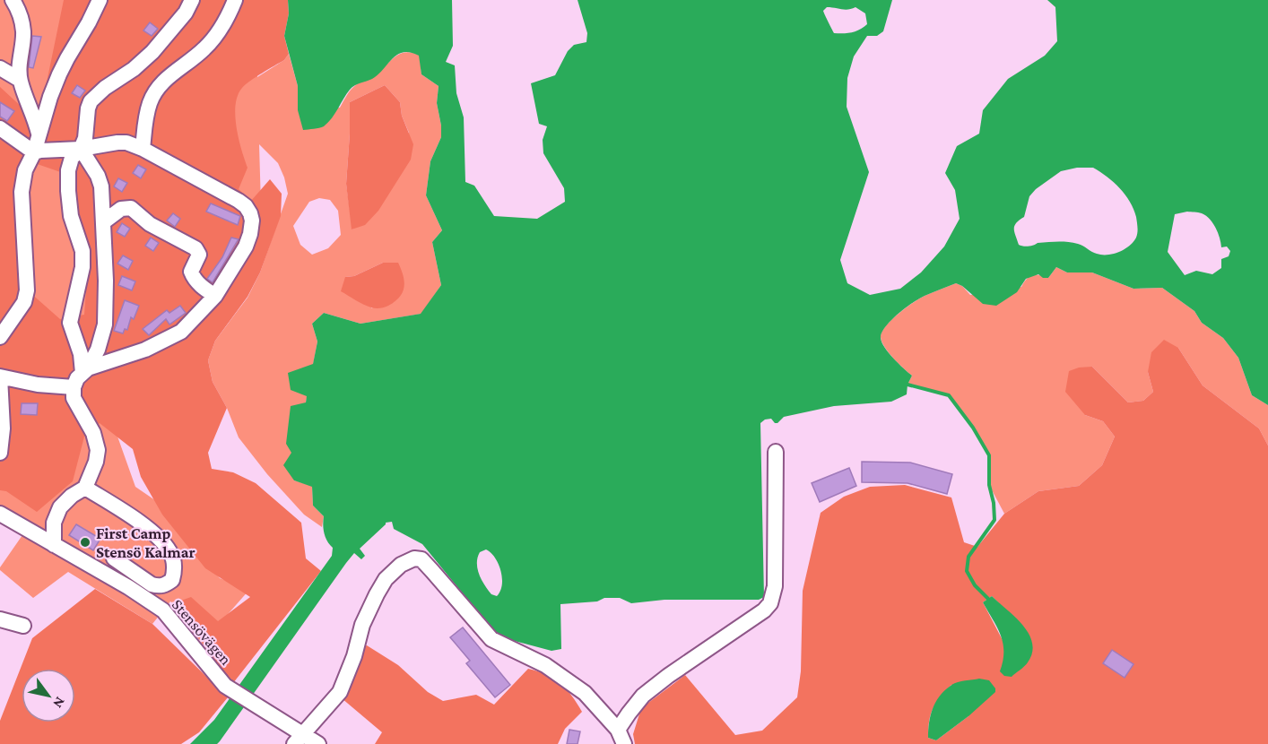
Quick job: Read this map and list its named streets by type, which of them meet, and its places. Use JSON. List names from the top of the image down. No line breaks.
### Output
{"streets":{"street":["Stensövägen"]},"places":["First Camp Stensö Kalmar"],"north":"bottom right"}
